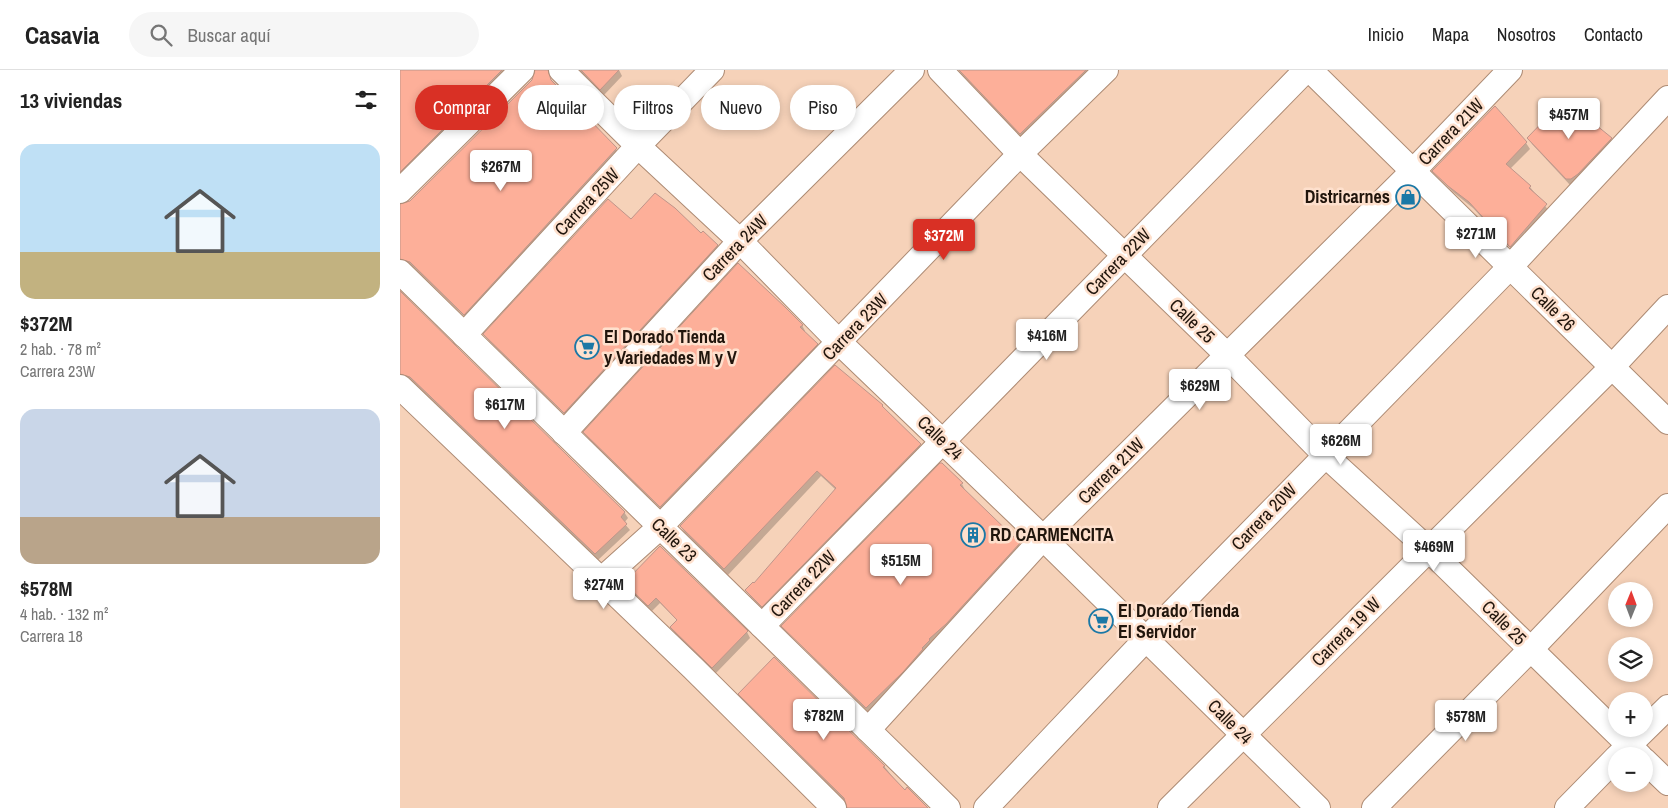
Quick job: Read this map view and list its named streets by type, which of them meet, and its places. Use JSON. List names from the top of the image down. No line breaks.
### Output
{"streets":{"street":["Carrera 21W","Carrera 25W","Carrera 24W","Carrera 22W","Calle 26","Calle 25","Carrera 23W","Calle 24","Carrera 20W","Calle 23","Carrera 19 W"]},"crossings":[["Carrera 21W","Calle 26"],["Carrera 21W","Calle 25"],["Carrera 21W","Calle 24"],["Carrera 21W","Calle 23"],["Carrera 25W","Calle 24"],["Carrera 25W","Calle 23"],["Carrera 24W","Calle 24"],["Carrera 24W","Calle 23"],["Carrera 22W","Calle 25"],["Carrera 22W","Calle 24"],["Carrera 22W","Calle 23"],["Calle 26","Carrera 20W"],["Calle 26","Carrera 19 W"],["Calle 25","Carrera 23W"],["Calle 25","Carrera 20W"],["Calle 25","Carrera 19 W"],["Carrera 23W","Calle 24"],["Carrera 23W","Calle 23"],["Calle 24","Carrera 20W"],["Calle 24","Carrera 19 W"]],"places":{"shop":["Districarnes"],"supermarket":["El Dorado Tienda y Variedades M y V","El Dorado Tienda El Servidor"],"building":["RD CARMENCITA"]},"north":"top","page":{"header":"Casavia","search":"Buscar aquí","nav":["Inicio","Mapa","Nosotros","Contacto"],"heading":"13 viviendas","chip":["Comprar","Alquilar","Filtros","Nuevo","Piso"],"price":["$457M","$267M","$271M","$372M","$416M","$629M","$617M","$626M","$469M","$515M","$274M","$782M","$578M"],"list":[{"name":"$372M","note":"2 hab. · 78 m² · Carrera 23W"},{"name":"$578M","note":"4 hab. · 132 m² · Carrera 18"}],"map_buttons":["+","−"]}}
